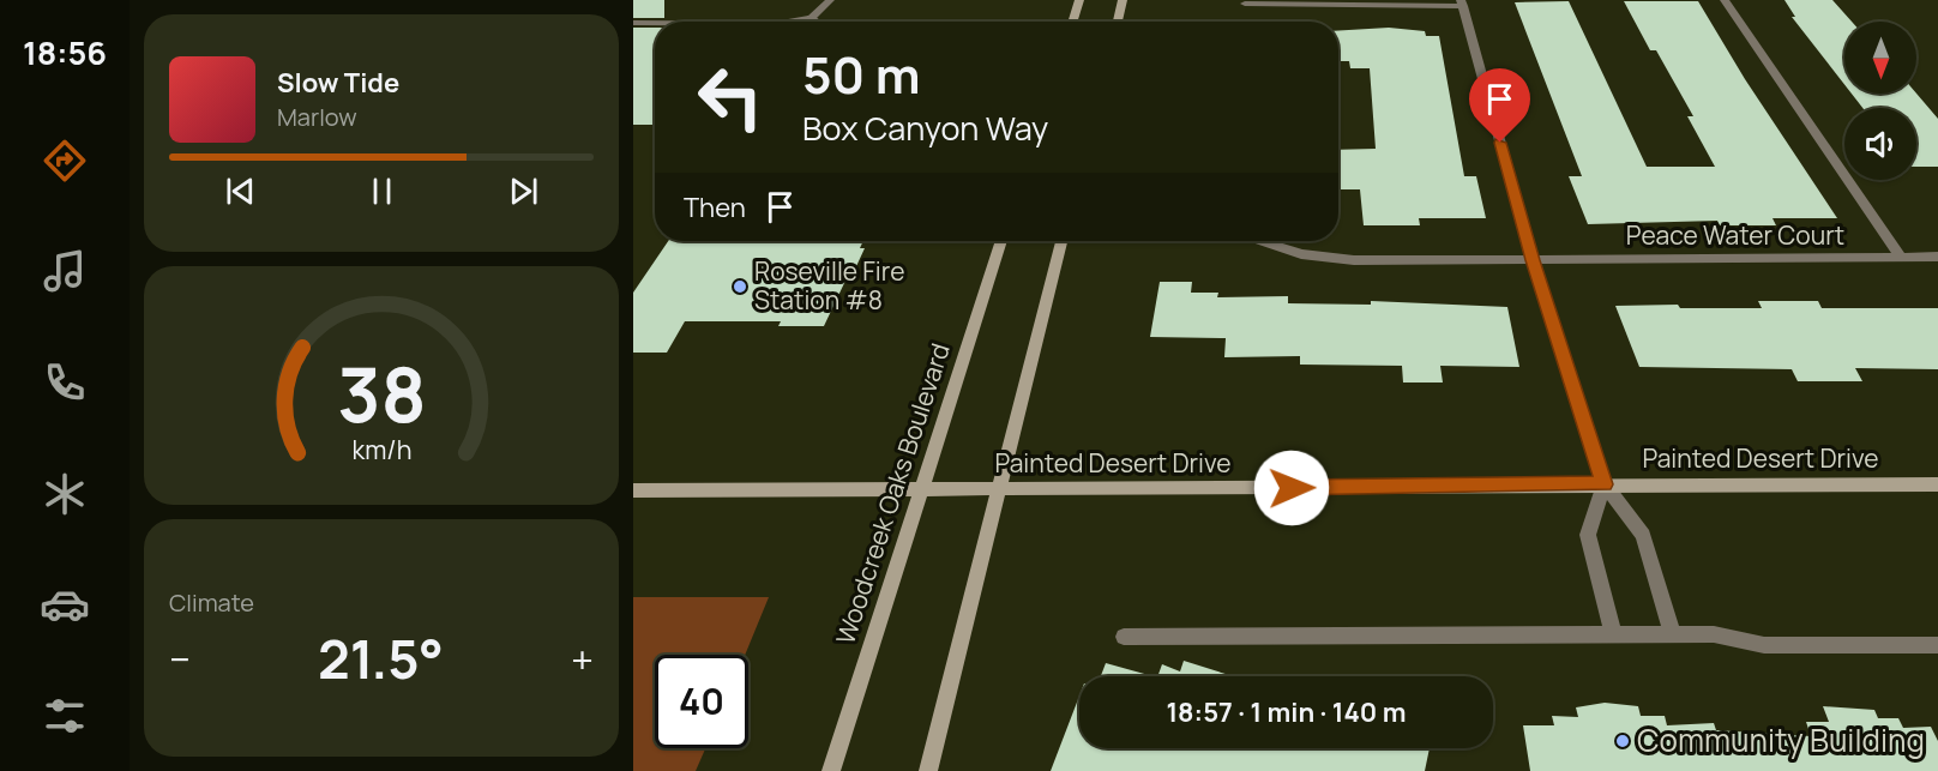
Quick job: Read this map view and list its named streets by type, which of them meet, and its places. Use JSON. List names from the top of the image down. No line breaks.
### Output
{"streets":{"main road":["Painted Desert Drive","Woodcreek Oaks Boulevard"],"street":["Peace Water Court"]},"crossings":[["Painted Desert Drive","Woodcreek Oaks Boulevard"]],"places":["Roseville Fire Station #8","Community Building"],"north":"bottom","page":{"tabs":"18:56","turn":["50 m","Box Canyon Way"],"song":["Slow Tide","Marlow"],"then":"Then","tile":"Climate","heat":["−","21.5°","+"],"limit":"40","trip":"18:57 · 1 min · 140 m","gauge":["38","km/h"]}}
